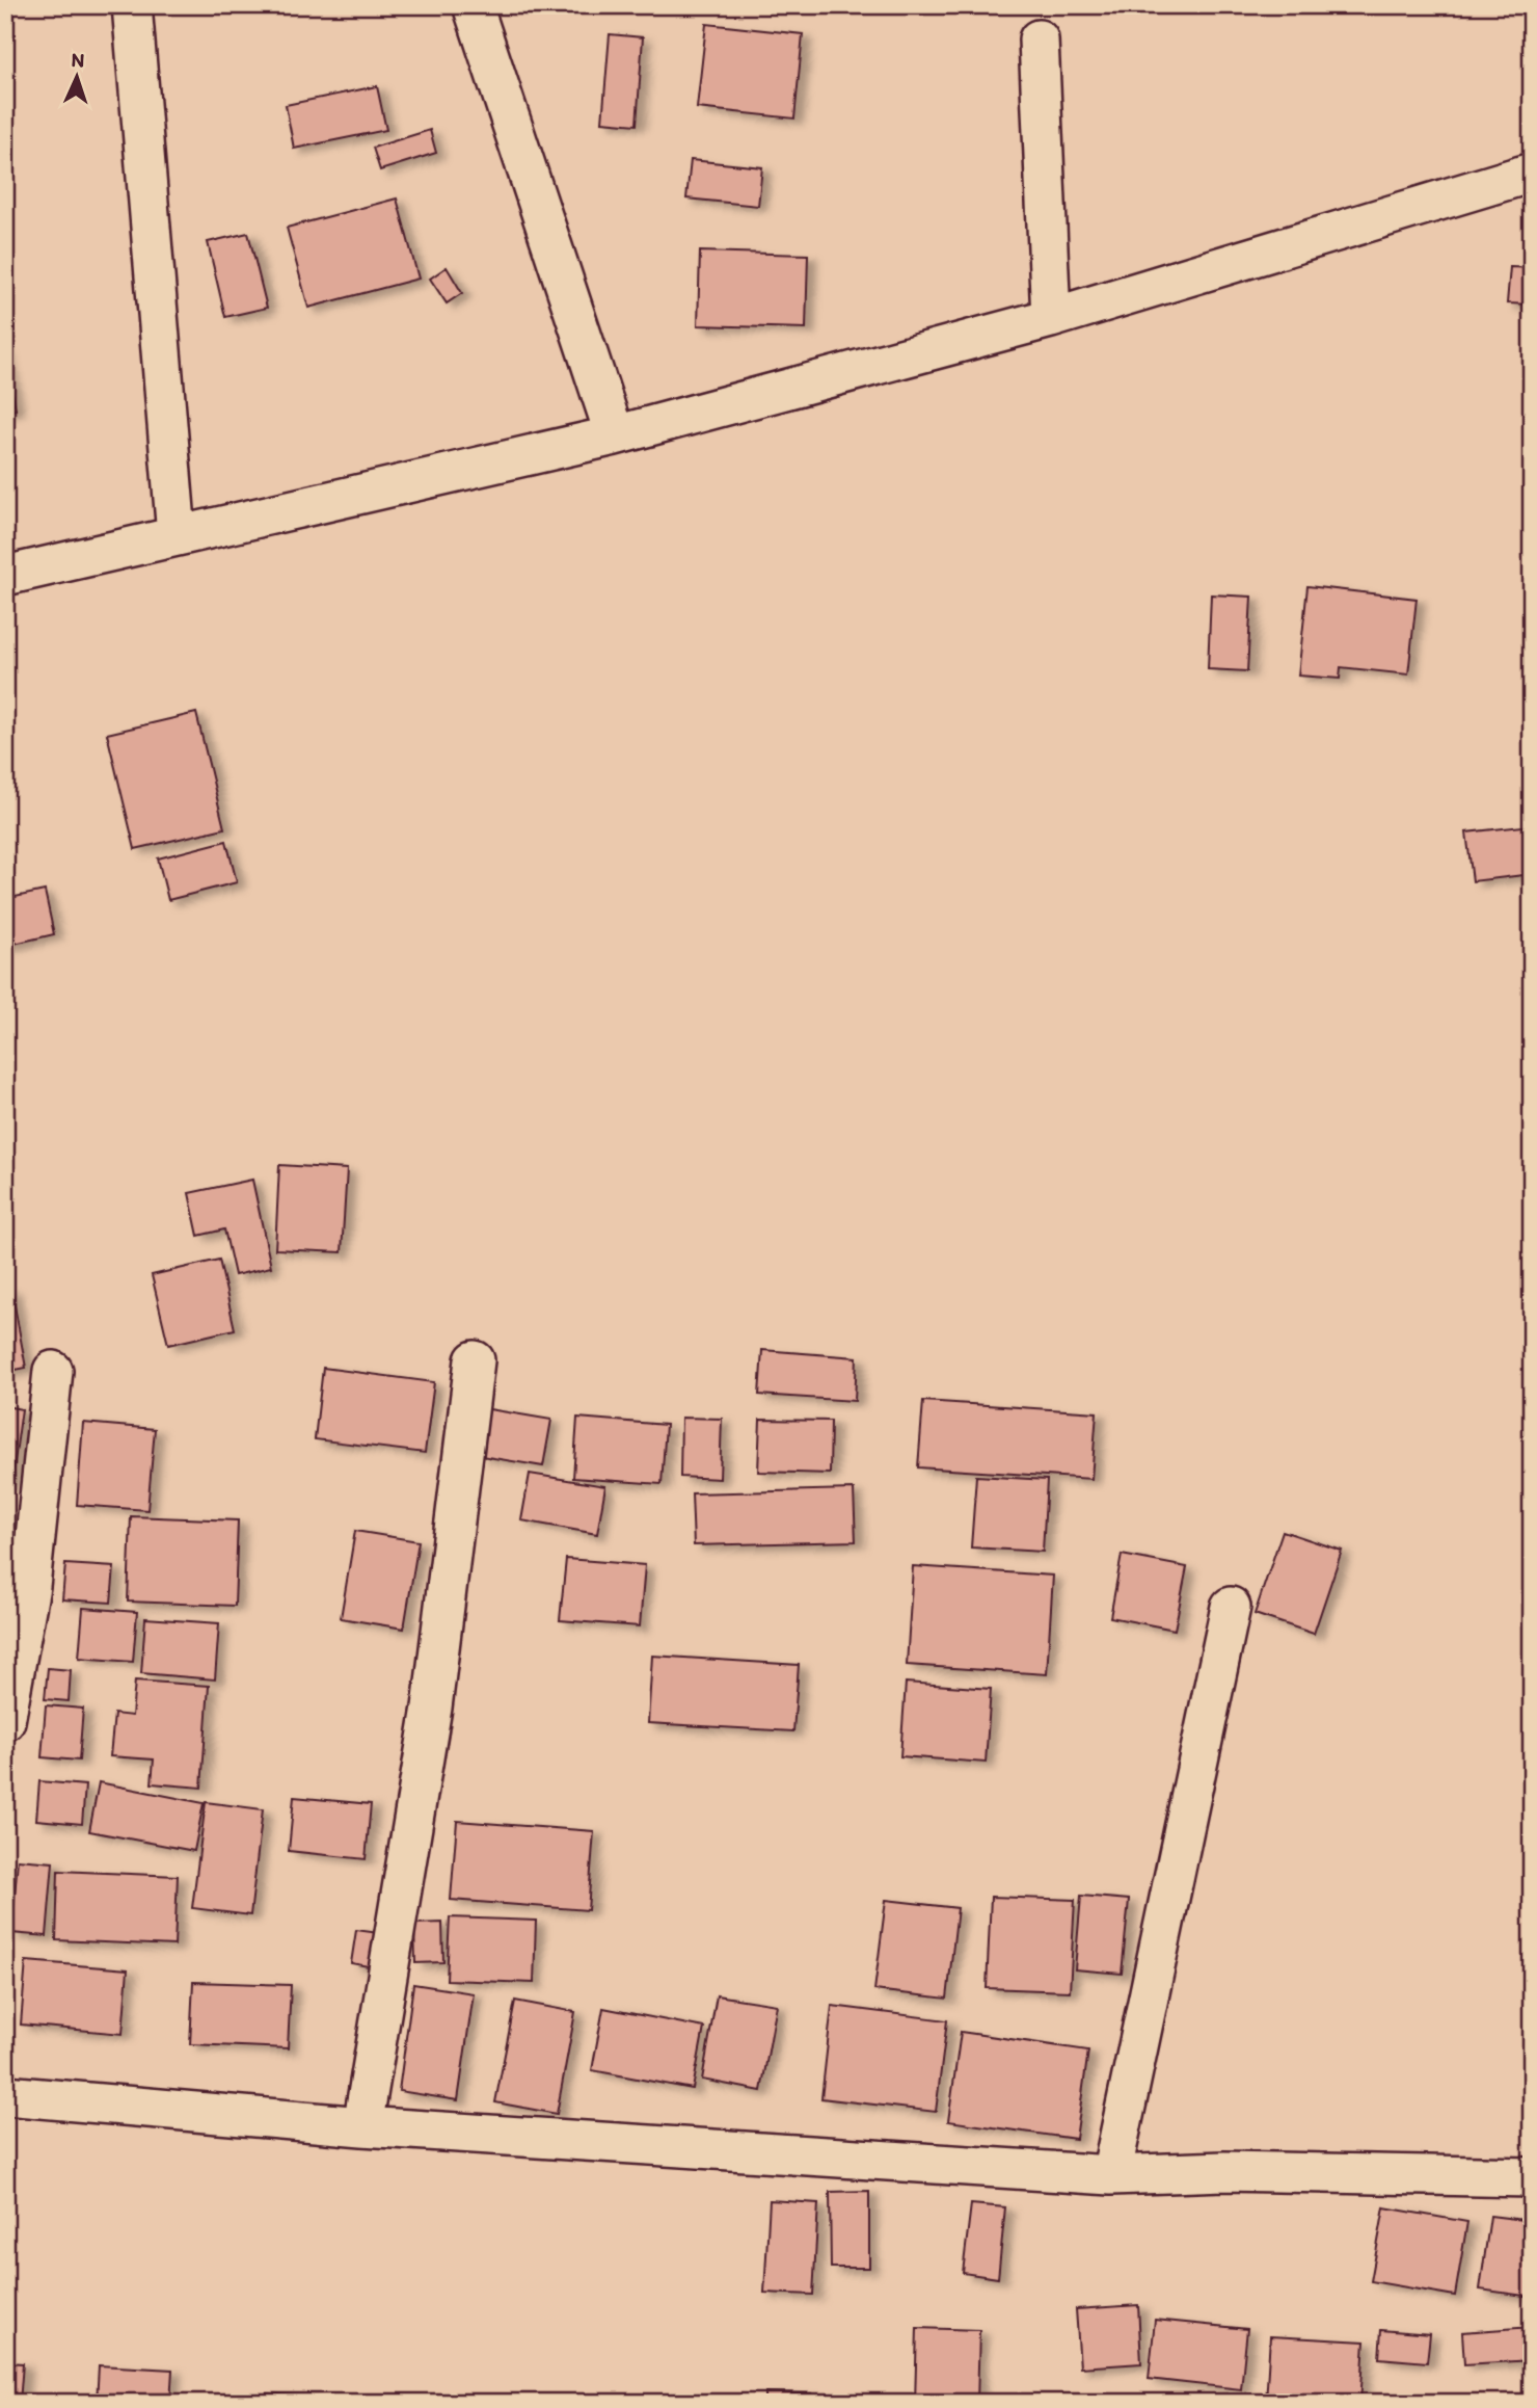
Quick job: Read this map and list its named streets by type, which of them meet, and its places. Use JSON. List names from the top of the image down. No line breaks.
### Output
{"north":"top"}
